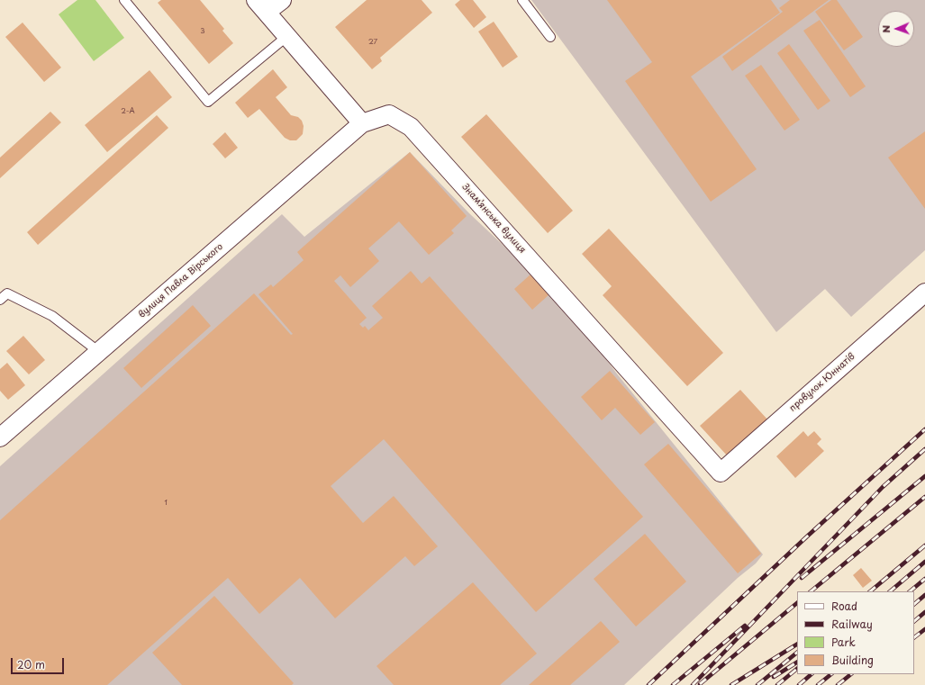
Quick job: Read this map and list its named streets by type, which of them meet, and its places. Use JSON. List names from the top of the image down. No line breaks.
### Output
{"streets":{"street":["Знамʼянська вулиця","вулиця Павла Вірського","провулок Юннатів"]},"crossings":[["Знамʼянська вулиця","вулиця Павла Вірського"],["Знамʼянська вулиця","провулок Юннатів"]],"house_numbers":["3","27","2-А","1"],"legend":["Road","Railway","Park","Building"],"scale_bar":"20 m","north":"left"}
